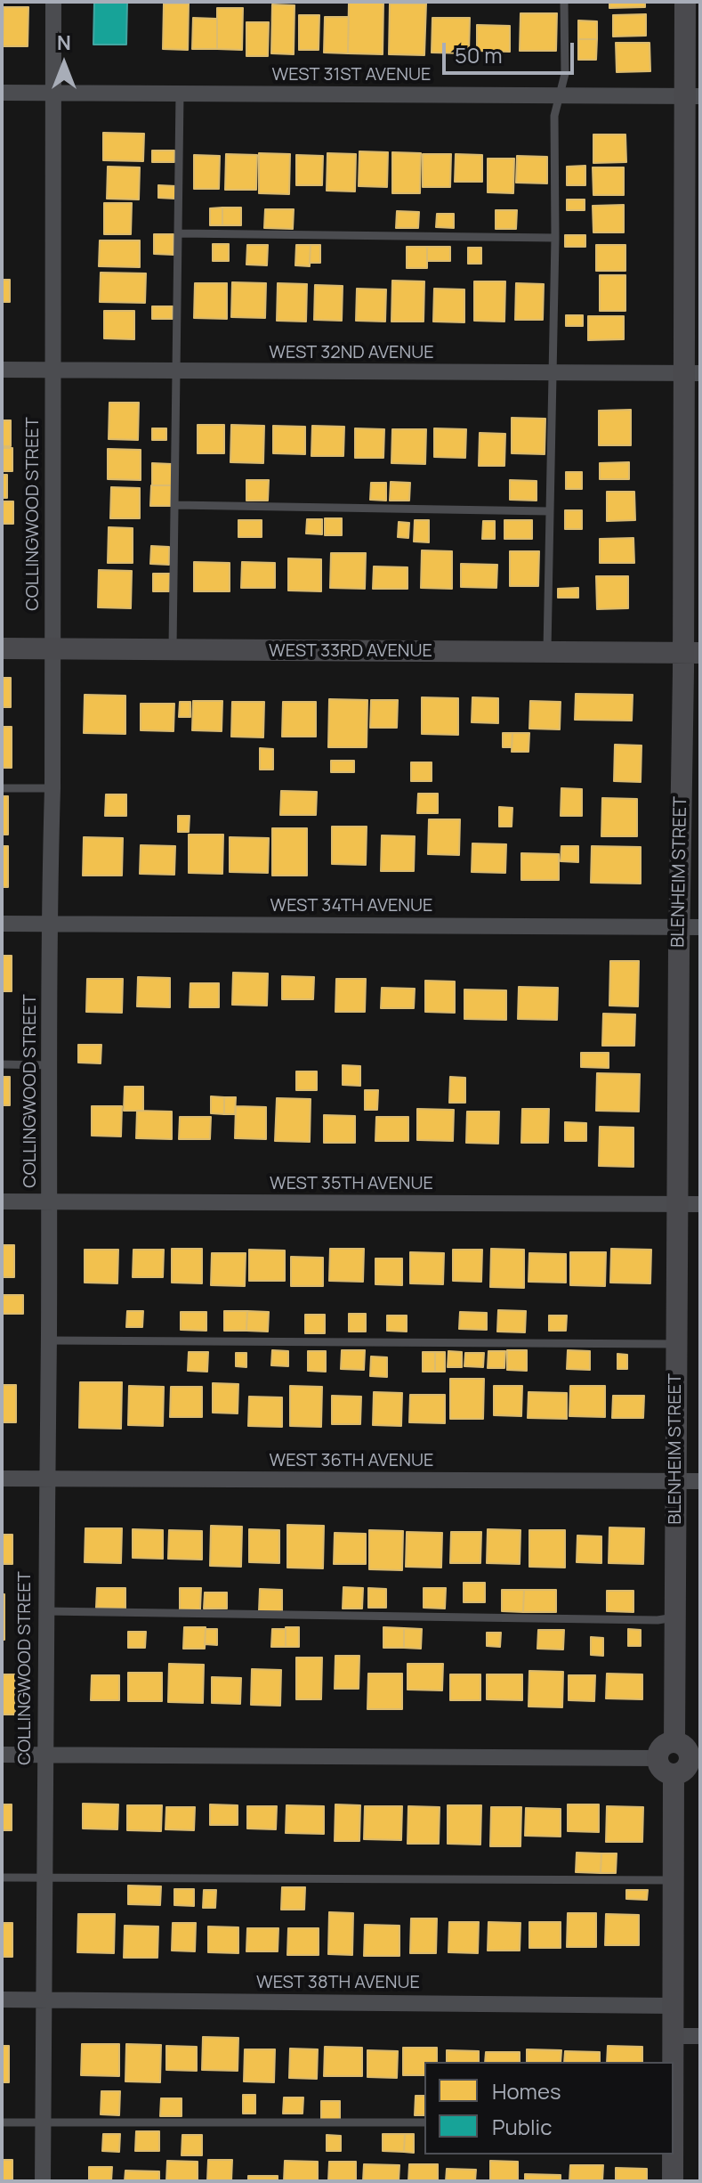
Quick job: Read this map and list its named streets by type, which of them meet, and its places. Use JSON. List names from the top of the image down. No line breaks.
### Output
{"streets":{"street":["WEST 31ST AVENUE","WEST 32ND AVENUE","COLLINGWOOD STREET","WEST 33RD AVENUE","BLENHEIM STREET","WEST 34TH AVENUE","WEST 35TH AVENUE","WEST 36TH AVENUE","WEST 38TH AVENUE"]},"crossings":[["WEST 31ST AVENUE","COLLINGWOOD STREET"],["WEST 31ST AVENUE","BLENHEIM STREET"],["WEST 32ND AVENUE","COLLINGWOOD STREET"],["WEST 32ND AVENUE","BLENHEIM STREET"],["COLLINGWOOD STREET","WEST 33RD AVENUE"],["COLLINGWOOD STREET","WEST 34TH AVENUE"],["COLLINGWOOD STREET","WEST 35TH AVENUE"],["COLLINGWOOD STREET","WEST 36TH AVENUE"],["COLLINGWOOD STREET","WEST 38TH AVENUE"],["WEST 33RD AVENUE","BLENHEIM STREET"],["BLENHEIM STREET","WEST 34TH AVENUE"],["BLENHEIM STREET","WEST 35TH AVENUE"],["BLENHEIM STREET","WEST 36TH AVENUE"]],"legend":["Homes","Public"],"scale_bar":"50 m","north":"top"}
